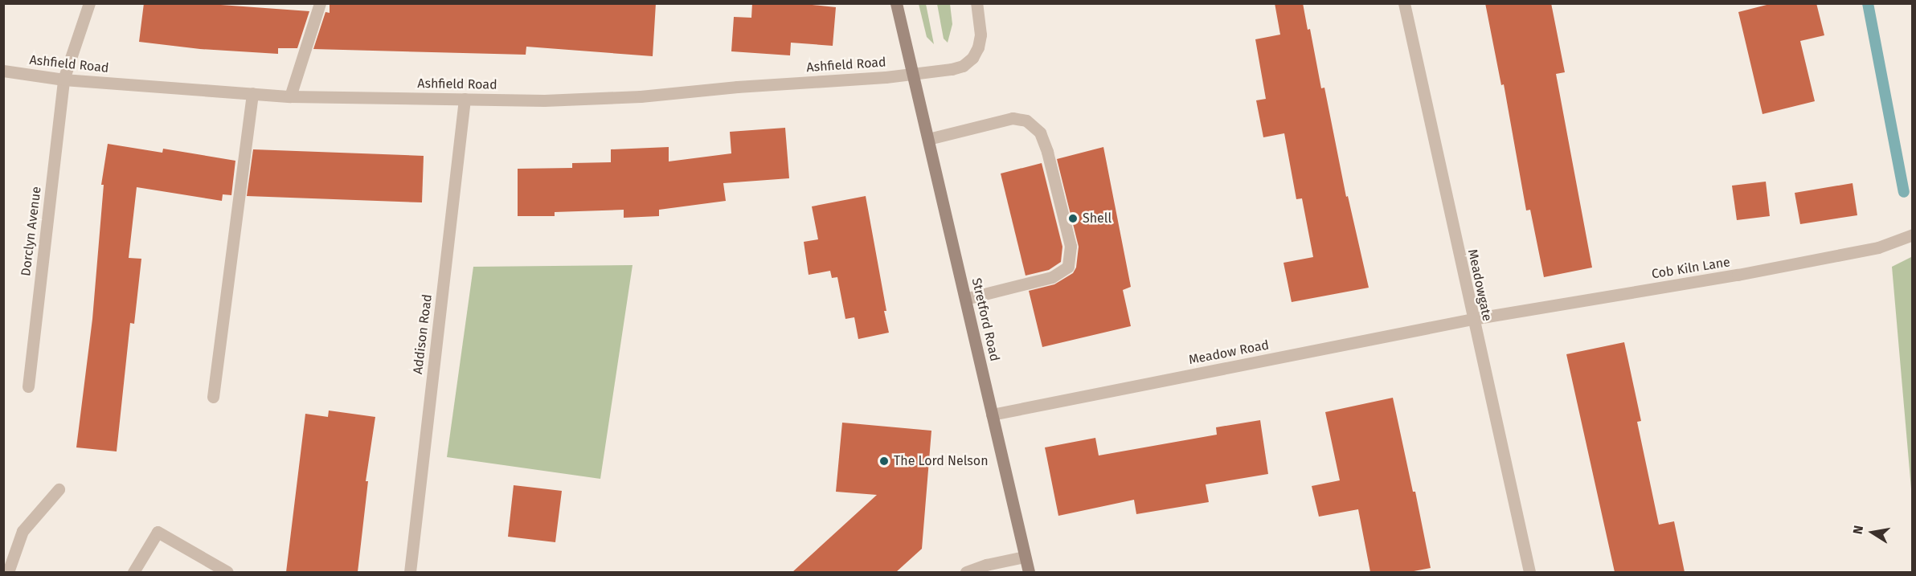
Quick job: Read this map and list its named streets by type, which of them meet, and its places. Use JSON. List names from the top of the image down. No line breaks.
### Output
{"streets":{"main road":["Stretford Road"],"street":["Ashfield Road","Dorclyn Avenue","Cob Kiln Lane","Meadowgate","Addison Road","Meadow Road"]},"crossings":[["Ashfield Road","Dorclyn Avenue"],["Ashfield Road","Stretford Road"],["Ashfield Road","Addison Road"],["Cob Kiln Lane","Meadowgate"],["Cob Kiln Lane","Meadow Road"],["Meadowgate","Meadow Road"],["Stretford Road","Meadow Road"]],"places":["Shell","The Lord Nelson"],"north":"left"}
